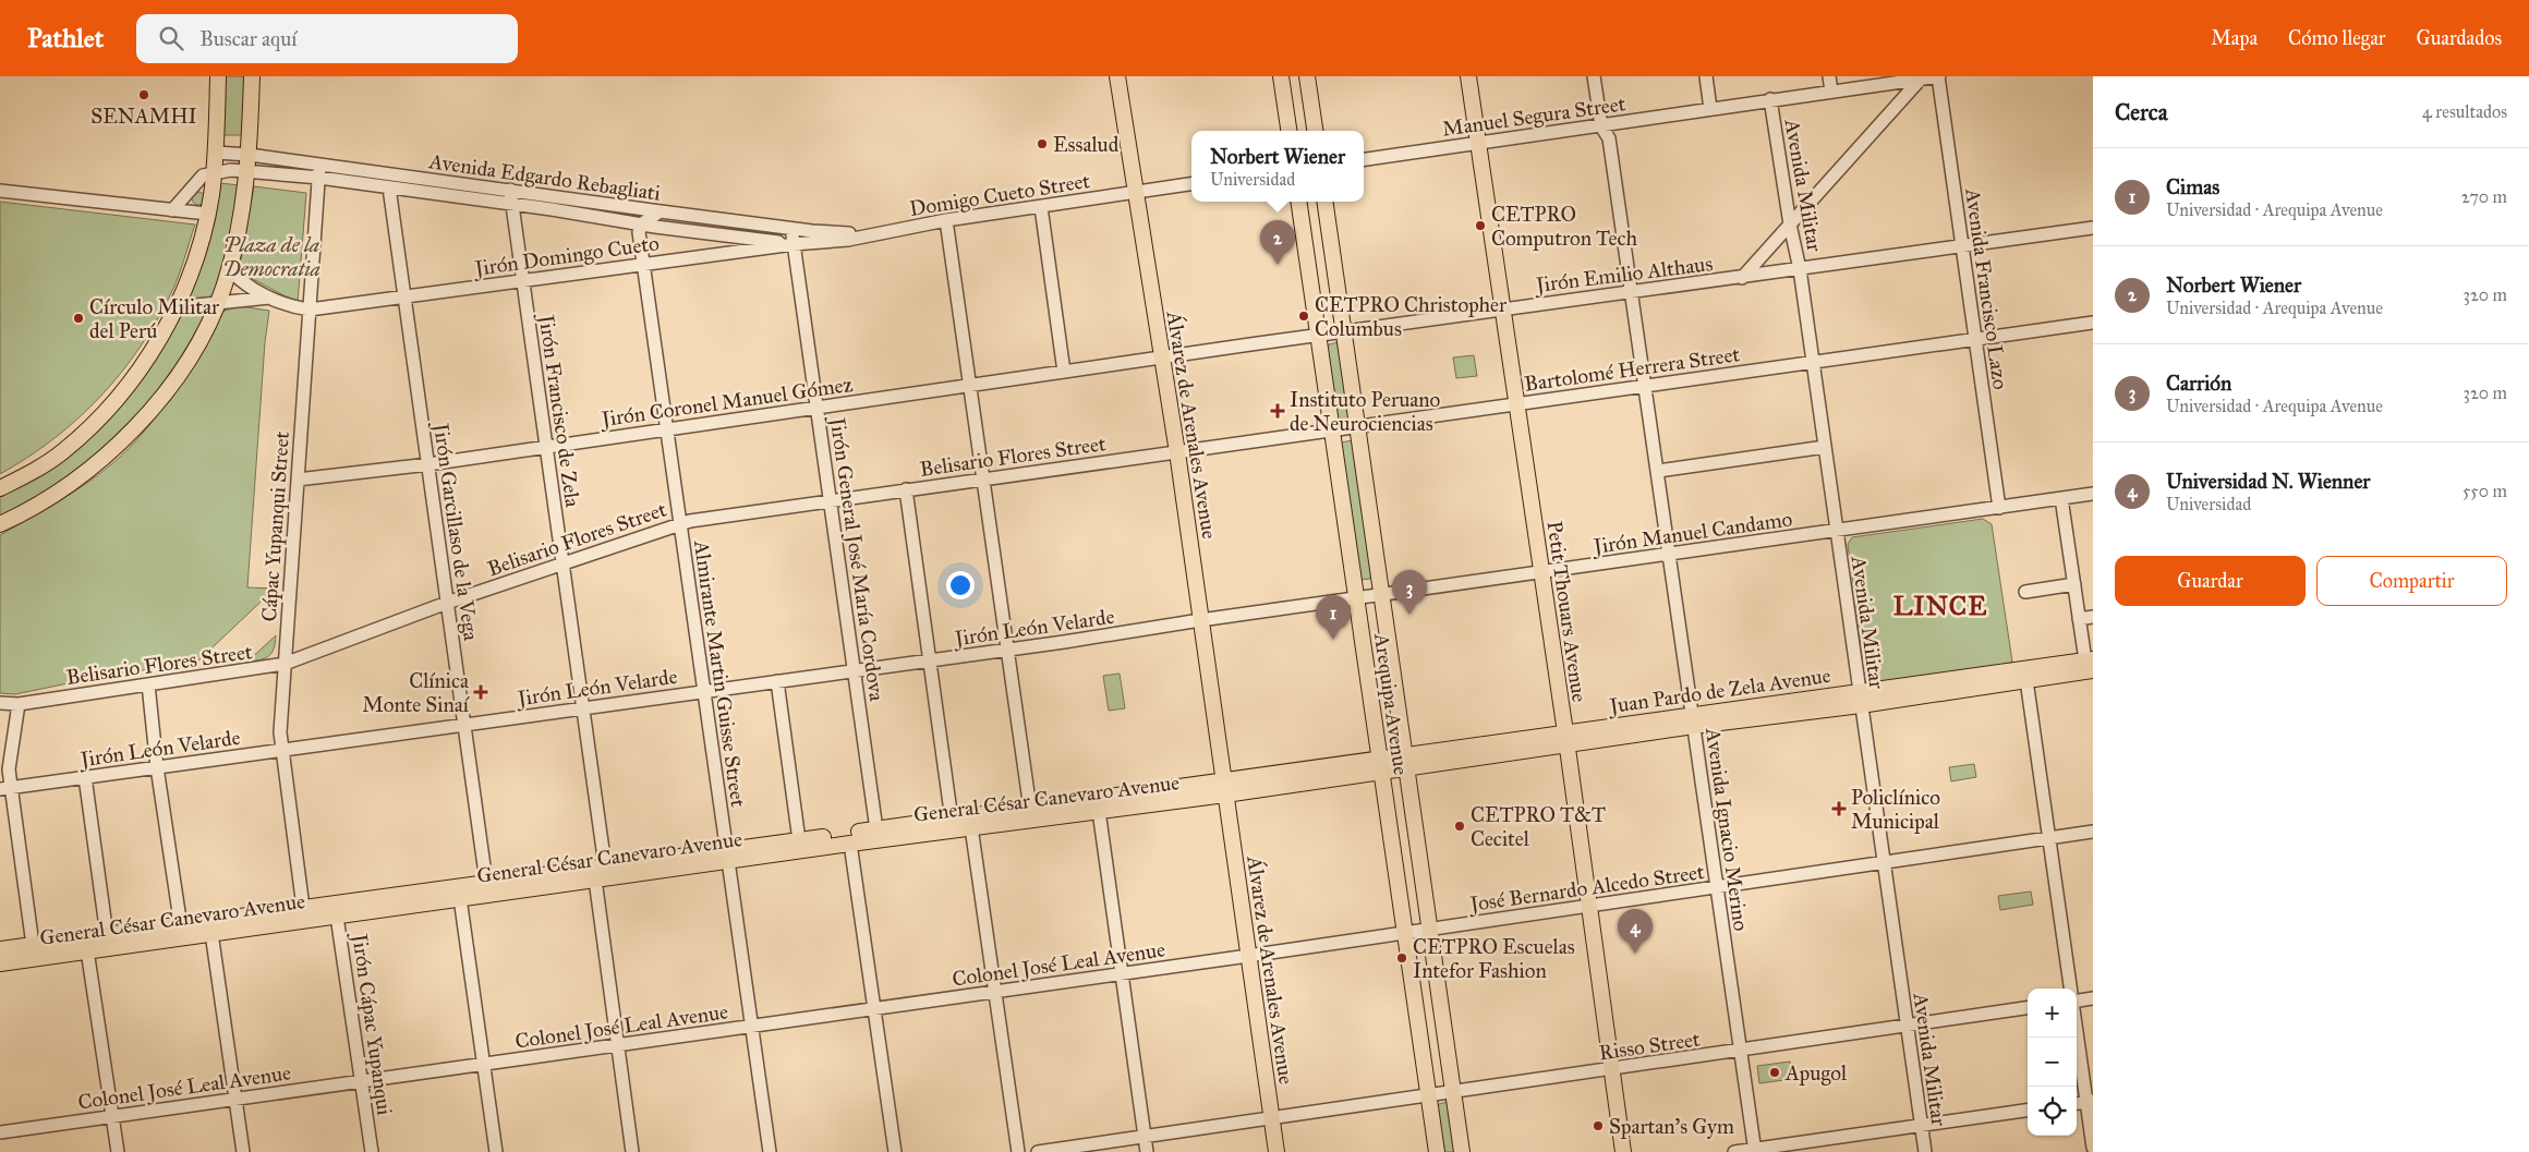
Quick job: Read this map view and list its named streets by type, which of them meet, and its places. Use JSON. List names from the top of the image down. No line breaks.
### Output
{"streets":{"main road":["Álvarez de Arenales Avenue","Petit Thouars Avenue","Juan Pardo de Zela Avenue","Arequipa Avenue","General César Canevaro Avenue"],"street":["Manuel Segura Street","Avenida Edgardo Rebagliati","Avenida Militar","Domigo Cueto Street","Jirón Domingo Cueto","Jirón Emilio Althaus","Avenida Francisco Lazo","Bartolomé Herrera Street","Jirón Coronel Manuel Gómez","Jirón Francisco de Zela","Belisario Flores Street","Cápac Yupanqui Street","Jirón Garcillaso de la Vega","Jirón Manuel Candamo","Jirón General José María Cordova","Jirón León Velarde","Almirante Martin Guisse Street","Avenida Ignacio Merino","José Bernardo Alcedo Street","Colonel José Leal Avenue","Jirón Cápac Yupanqui","Risso Street"]},"crossings":[["Manuel Segura Street","Avenida Militar"],["Manuel Segura Street","Avenida Francisco Lazo"],["Manuel Segura Street","Petit Thouars Avenue"],["Manuel Segura Street","Avenida Ignacio Merino"],["Avenida Edgardo Rebagliati","Domigo Cueto Street"],["Avenida Edgardo Rebagliati","Jirón Domingo Cueto"],["Avenida Edgardo Rebagliati","Jirón Francisco de Zela"],["Avenida Edgardo Rebagliati","Cápac Yupanqui Street"],["Avenida Edgardo Rebagliati","Jirón Garcillaso de la Vega"],["Avenida Edgardo Rebagliati","Jirón General José María Cordova"],["Avenida Edgardo Rebagliati","Almirante Martin Guisse Street"],["Avenida Militar","Jirón Emilio Althaus"],["Avenida Militar","Bartolomé Herrera Street"],["Avenida Militar","Jirón Manuel Candamo"],["Avenida Militar","Juan Pardo de Zela Avenue"],["Avenida Militar","José Bernardo Alcedo Street"],["Avenida Militar","Risso Street"],["Domigo Cueto Street","Jirón Domingo Cueto"],["Domigo Cueto Street","Álvarez de Arenales Avenue"],["Jirón Domingo Cueto","Jirón Francisco de Zela"],["Jirón Domingo Cueto","Cápac Yupanqui Street"],["Jirón Domingo Cueto","Jirón Garcillaso de la Vega"],["Jirón Domingo Cueto","Jirón General José María Cordova"],["Jirón Domingo Cueto","Almirante Martin Guisse Street"],["Jirón Emilio Althaus","Avenida Francisco Lazo"],["Jirón Emilio Althaus","Jirón Coronel Manuel Gómez"],["Jirón Emilio Althaus","Álvarez de Arenales Avenue"],["Jirón Emilio Althaus","Petit Thouars Avenue"],["Jirón Emilio Althaus","Arequipa Avenue"],["Jirón Emilio Althaus","Avenida Ignacio Merino"],["Avenida Francisco Lazo","Bartolomé Herrera Street"],["Avenida Francisco Lazo","Jirón Manuel Candamo"],["Bartolomé Herrera Street","Álvarez de Arenales Avenue"],["Bartolomé Herrera Street","Belisario Flores Street"],["Bartolomé Herrera Street","Petit Thouars Avenue"],["Bartolomé Herrera Street","Arequipa Avenue"],["Bartolomé Herrera Street","Avenida Ignacio Merino"],["Jirón Coronel Manuel Gómez","Jirón Francisco de Zela"],["Jirón Coronel Manuel Gómez","Álvarez de Arenales Avenue"],["Jirón Coronel Manuel Gómez","Cápac Yupanqui Street"],["Jirón Coronel Manuel Gómez","Jirón Garcillaso de la Vega"],["Jirón Coronel Manuel Gómez","Jirón General José María Cordova"],["Jirón Coronel Manuel Gómez","Almirante Martin Guisse Street"],["Jirón Francisco de Zela","Belisario Flores Street"],["Jirón Francisco de Zela","Jirón León Velarde"],["Jirón Francisco de Zela","General César Canevaro Avenue"],["Álvarez de Arenales Avenue","Belisario Flores Street"],["Álvarez de Arenales Avenue","Jirón Manuel Candamo"],["Álvarez de Arenales Avenue","Jirón León Velarde"],["Álvarez de Arenales Avenue","Juan Pardo de Zela Avenue"],["Álvarez de Arenales Avenue","General César Canevaro Avenue"],["Álvarez de Arenales Avenue","José Bernardo Alcedo Street"],["Álvarez de Arenales Avenue","Colonel José Leal Avenue"],["Álvarez de Arenales Avenue","Risso Street"],["Belisario Flores Street","Cápac Yupanqui Street"],["Belisario Flores Street","Jirón Garcillaso de la Vega"],["Belisario Flores Street","Jirón General José María Cordova"],["Belisario Flores Street","Almirante Martin Guisse Street"],["Cápac Yupanqui Street","Jirón León Velarde"],["Cápac Yupanqui Street","General César Canevaro Avenue"],["Jirón Garcillaso de la Vega","Jirón León Velarde"],["Jirón Garcillaso de la Vega","General César Canevaro Avenue"],["Jirón Manuel Candamo","Petit Thouars Avenue"],["Jirón Manuel Candamo","Jirón León Velarde"],["Jirón Manuel Candamo","Arequipa Avenue"],["Jirón Manuel Candamo","Avenida Ignacio Merino"],["Jirón General José María Cordova","Jirón León Velarde"],["Jirón General José María Cordova","General César Canevaro Avenue"],["Petit Thouars Avenue","Juan Pardo de Zela Avenue"],["Petit Thouars Avenue","José Bernardo Alcedo Street"],["Petit Thouars Avenue","Risso Street"],["Jirón León Velarde","Almirante Martin Guisse Street"],["Almirante Martin Guisse Street","General César Canevaro Avenue"],["Almirante Martin Guisse Street","Colonel José Leal Avenue"],["Juan Pardo de Zela Avenue","Arequipa Avenue"],["Juan Pardo de Zela Avenue","General César Canevaro Avenue"],["Juan Pardo de Zela Avenue","Avenida Ignacio Merino"],["Arequipa Avenue","José Bernardo Alcedo Street"],["Arequipa Avenue","Risso Street"],["General César Canevaro Avenue","Jirón Cápac Yupanqui"],["Avenida Ignacio Merino","José Bernardo Alcedo Street"],["Avenida Ignacio Merino","Risso Street"],["José Bernardo Alcedo Street","Colonel José Leal Avenue"],["Colonel José Leal Avenue","Jirón Cápac Yupanqui"]],"districts":["LINCE"],"parks":["Plaza de la Democratia"],"places":{"other":["SENAMHI","Essalud","CETPRO Computron Tech","CETPRO Christopher Columbus","Círculo Militar del Perú","CETPRO T&T Cecitel","CETPRO Escuelas Intefor Fashion","Apugol","Spartan's Gym"],"health":["Instituto Peruano de Neurociencias","Clínica Monte Sinaí","Policlínico Municipal"]},"page":{"header":"Pathlet","search":"Buscar aquí","nav":["Mapa","Cómo llegar","Guardados"],"heading":["Cerca","4 resultados"],"popup":["Norbert Wiener","Universidad"],"list":[{"mark":"1","name":"Cimas","note":"Universidad · Arequipa Avenue","value":"270 m"},{"mark":"2","name":"Norbert Wiener","note":"Universidad · Arequipa Avenue","value":"320 m"},{"mark":"3","name":"Carrión","note":"Universidad · Arequipa Avenue","value":"320 m"},{"mark":"4","name":"Universidad N. Wienner","note":"Universidad","value":"550 m"}],"pins":["2","3","1","4"],"buttons":["Guardar","Compartir"],"map_buttons":["+","−"]}}
